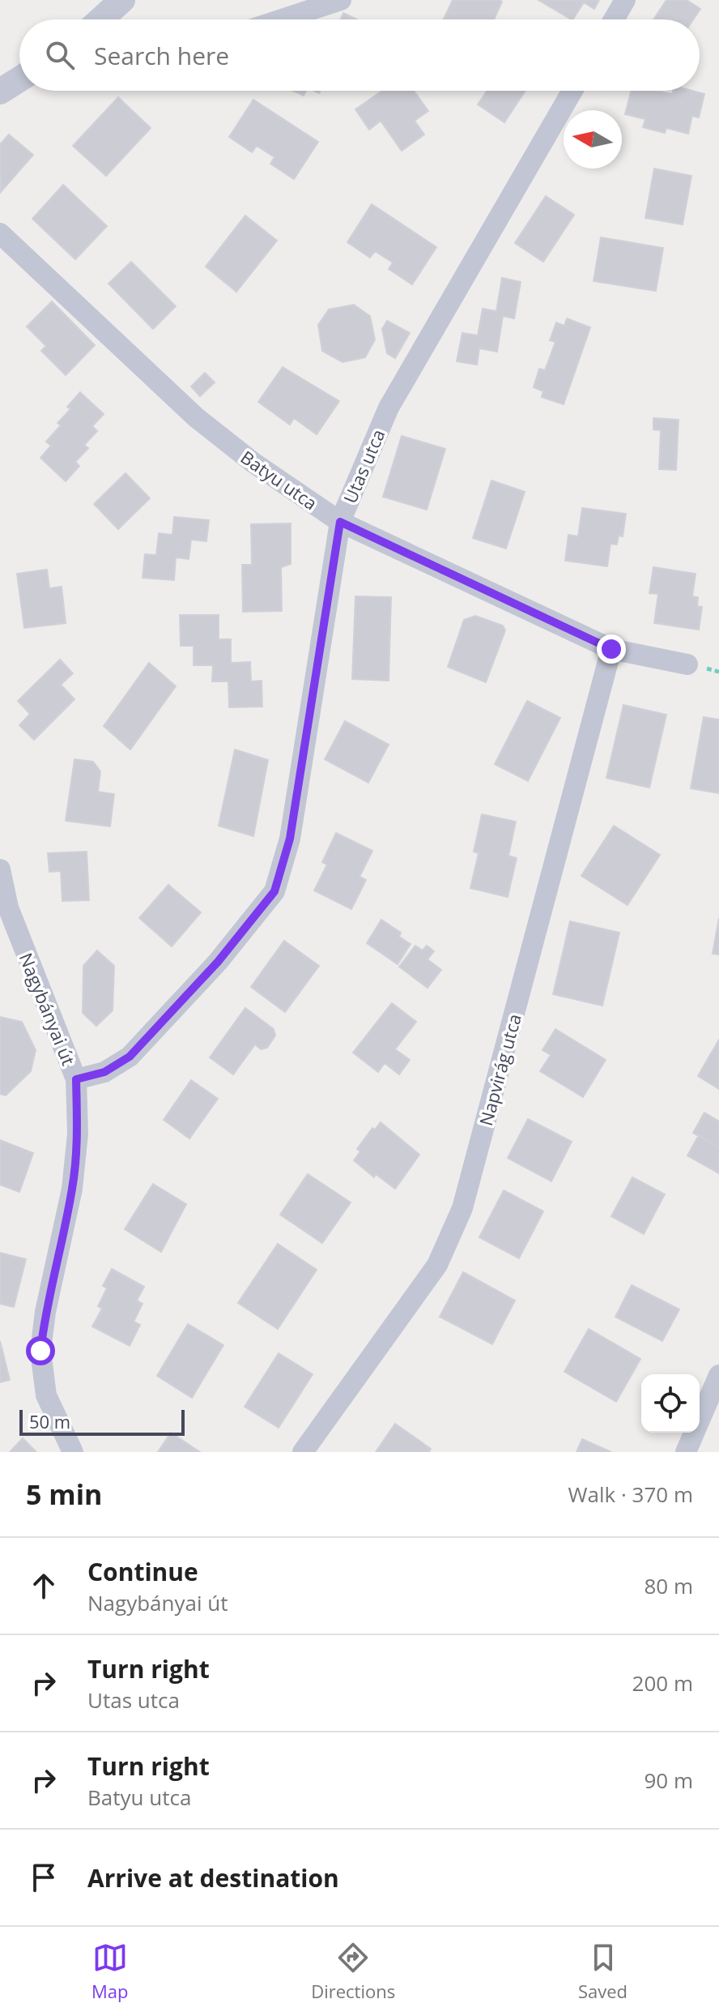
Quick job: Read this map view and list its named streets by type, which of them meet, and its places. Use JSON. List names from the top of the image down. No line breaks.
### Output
{"streets":{"street":["Utas utca","Batyu utca","Nagybányai út","Napvirág utca"]},"crossings":[["Utas utca","Batyu utca"],["Utas utca","Nagybányai út"],["Batyu utca","Napvirág utca"]],"scale_bar":"50 m","north":"left","page":{"search":"Search here","scale":"50 m","heading":["5 min","Walk · 370 m"],"list":[["Continue","Nagybányai út","80 m"],["Turn right","Utas utca","200 m"],["Turn right","Batyu utca","90 m"],"Arrive at destination"],"nav":["Map","Directions","Saved"]}}
